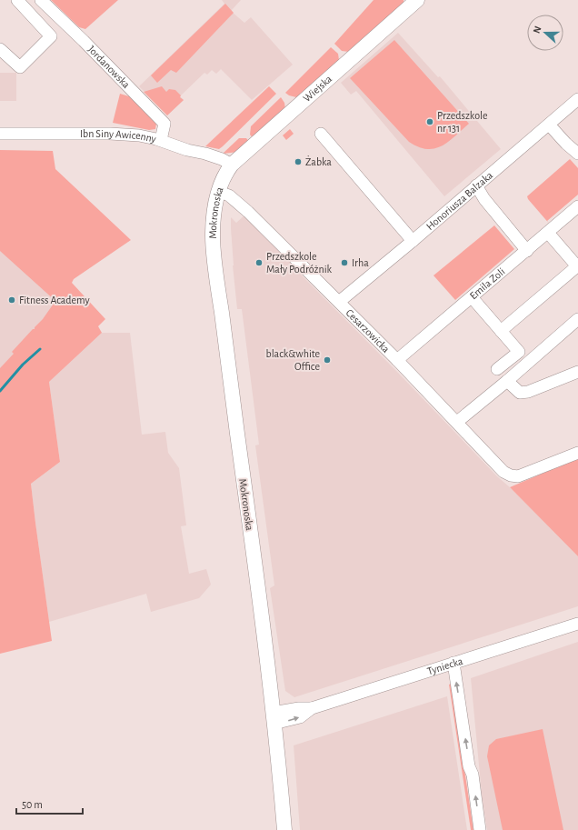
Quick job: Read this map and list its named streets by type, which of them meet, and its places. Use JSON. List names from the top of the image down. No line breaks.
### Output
{"streets":{"main road":["Wiejska","Mokronoska"],"street":["Jordanowska","Ibn Siny Awicenny","Honoriusza Balzaka","Emila Zoli","Cesarzowicka","Tyniecka"]},"crossings":[["Jordanowska","Ibn Siny Awicenny"],["Wiejska","Ibn Siny Awicenny"],["Wiejska","Mokronoska"],["Wiejska","Cesarzowicka"],["Honoriusza Balzaka","Cesarzowicka"],["Mokronoska","Cesarzowicka"],["Mokronoska","Tyniecka"],["Emila Zoli","Cesarzowicka"]],"places":["Przedszkole nr 131","Żabka","Przedszkole Mały Podróżnik","Irha","Fitness Academy","black&white Office"],"scale_bar":"50 m","north":"left"}
